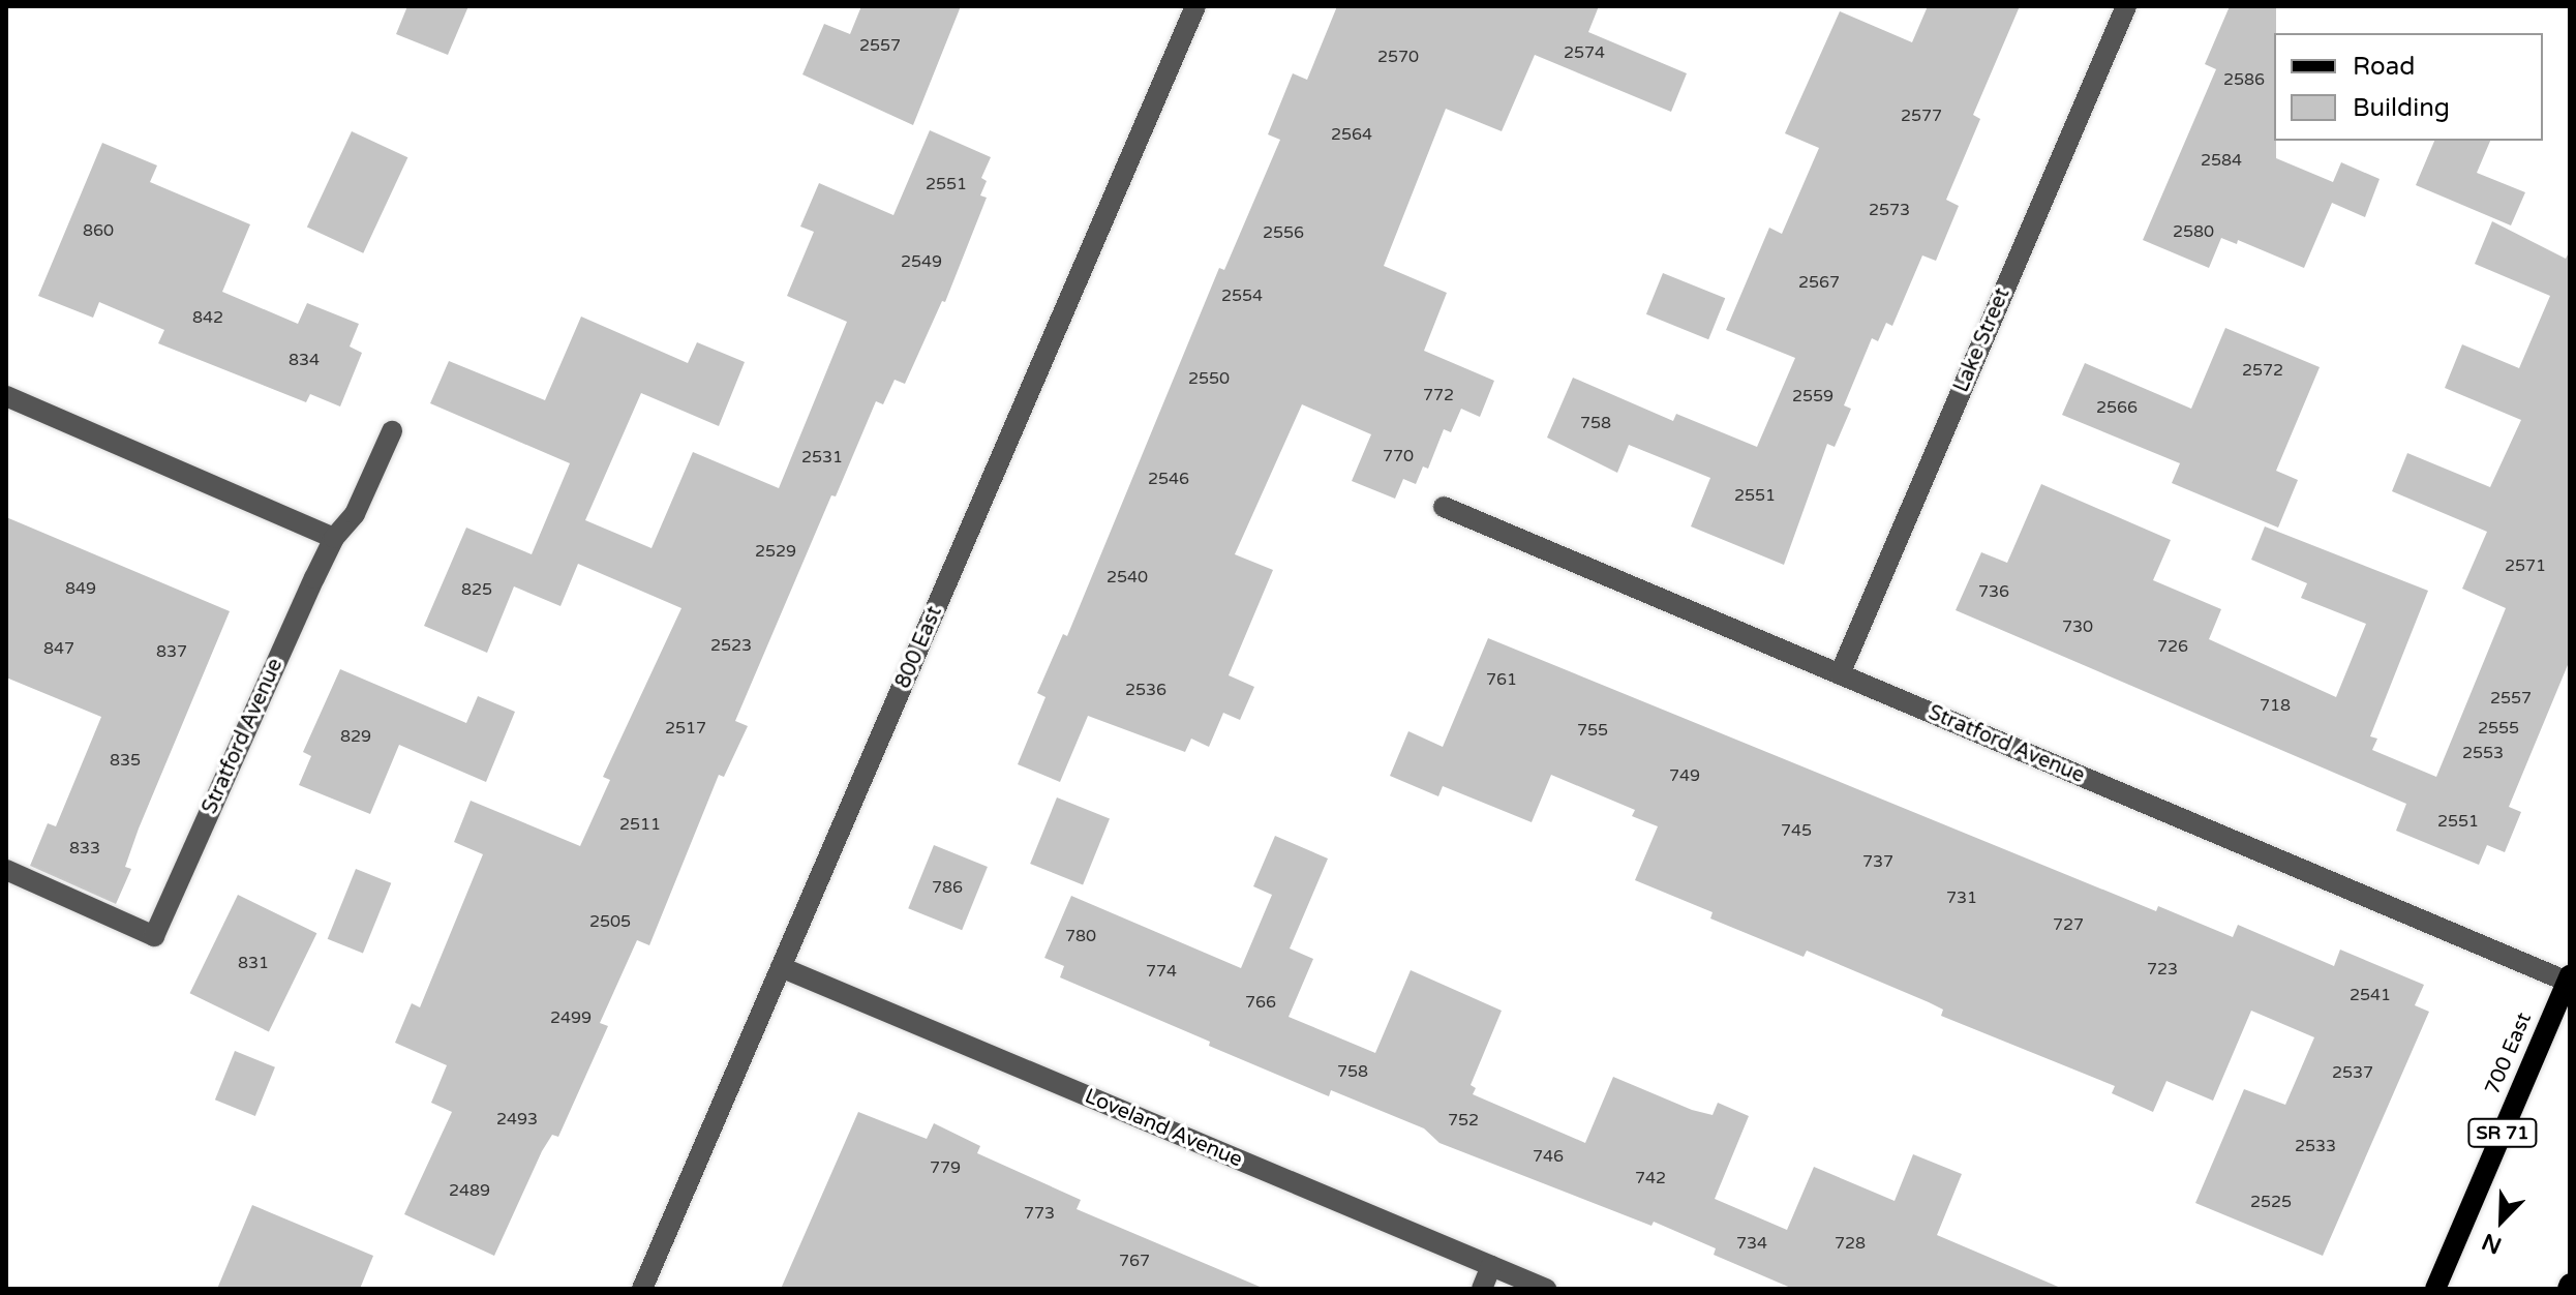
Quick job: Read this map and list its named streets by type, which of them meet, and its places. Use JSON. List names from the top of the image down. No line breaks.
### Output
{"streets":{"main road":["700 East","SR 71"],"street":["Lake Street","800 East","Stratford Avenue","Loveland Avenue"]},"crossings":[["Lake Street","Stratford Avenue"],["800 East","Loveland Avenue"],["Stratford Avenue","700 East"]],"house_numbers":["2557","2574","2570","2586","2577","2564","2584","2551","2573","860","2580","2556","2549","2567","2554","842","834","2572","2550","772","2559","2566","758","770","2531","2546","2551","2529","2571","2540","849","825","736","730","2523","726","847","837","761","2536","2557","718","2517","2555","755","829","2553","835","749","2551","2511","745","833","737","786","731","2505","727","780","831","723","774","2541","766","2499","758","2537","2493","752","2533","746","779","742","2489","2525","773","734","728","767"],"legend":["Road","Building"],"north":"bottom left"}
